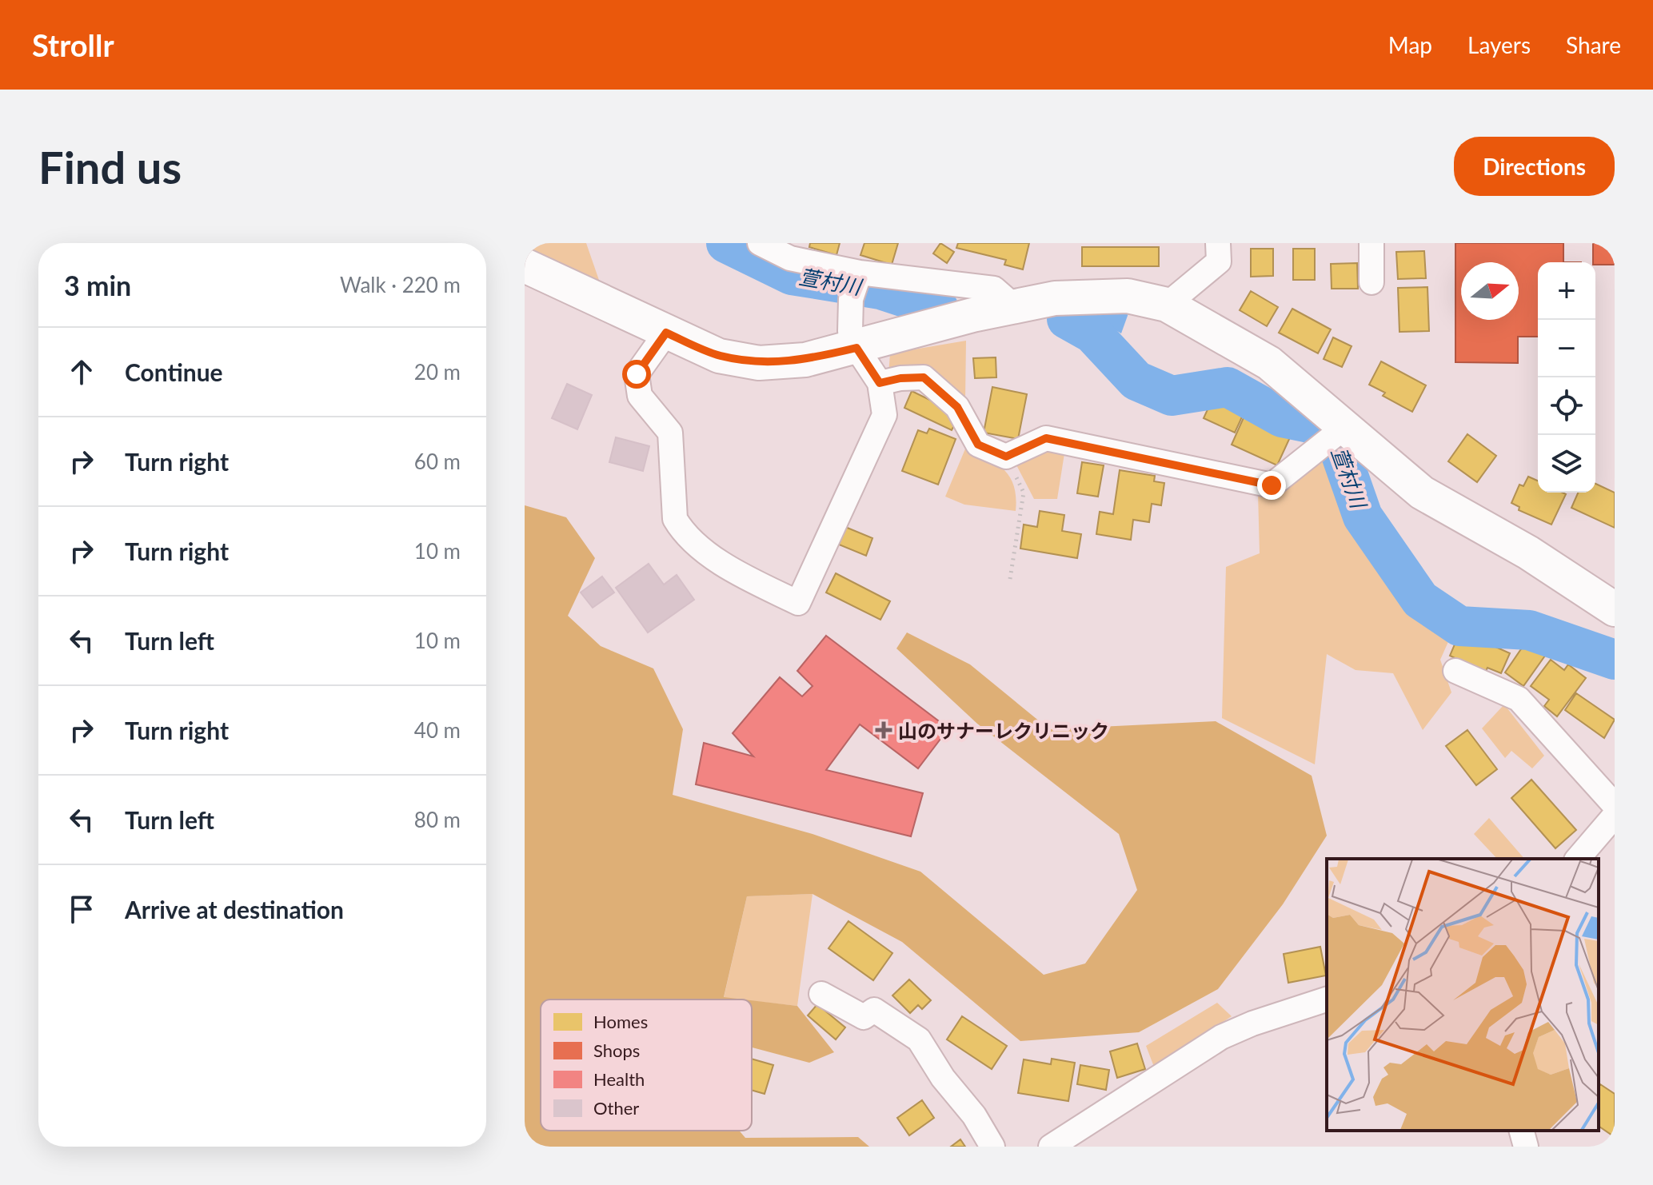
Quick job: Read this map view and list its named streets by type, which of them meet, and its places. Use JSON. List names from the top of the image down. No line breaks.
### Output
{"water":["萱村川"],"places":{"health":["山のサナーレクリニック"]},"legend":["Homes","Shops","Health","Other"],"north":"right","page":{"header":"Strollr","nav":["Map","Layers","Share"],"buttons":"Directions","title":"Find us","heading":["3 min","Walk · 220 m"],"map_buttons":["+","−"],"list":[["Continue","20 m"],["Turn right","60 m"],["Turn right","10 m"],["Turn left","10 m"],["Turn right","40 m"],["Turn left","80 m"],"Arrive at destination"]}}
